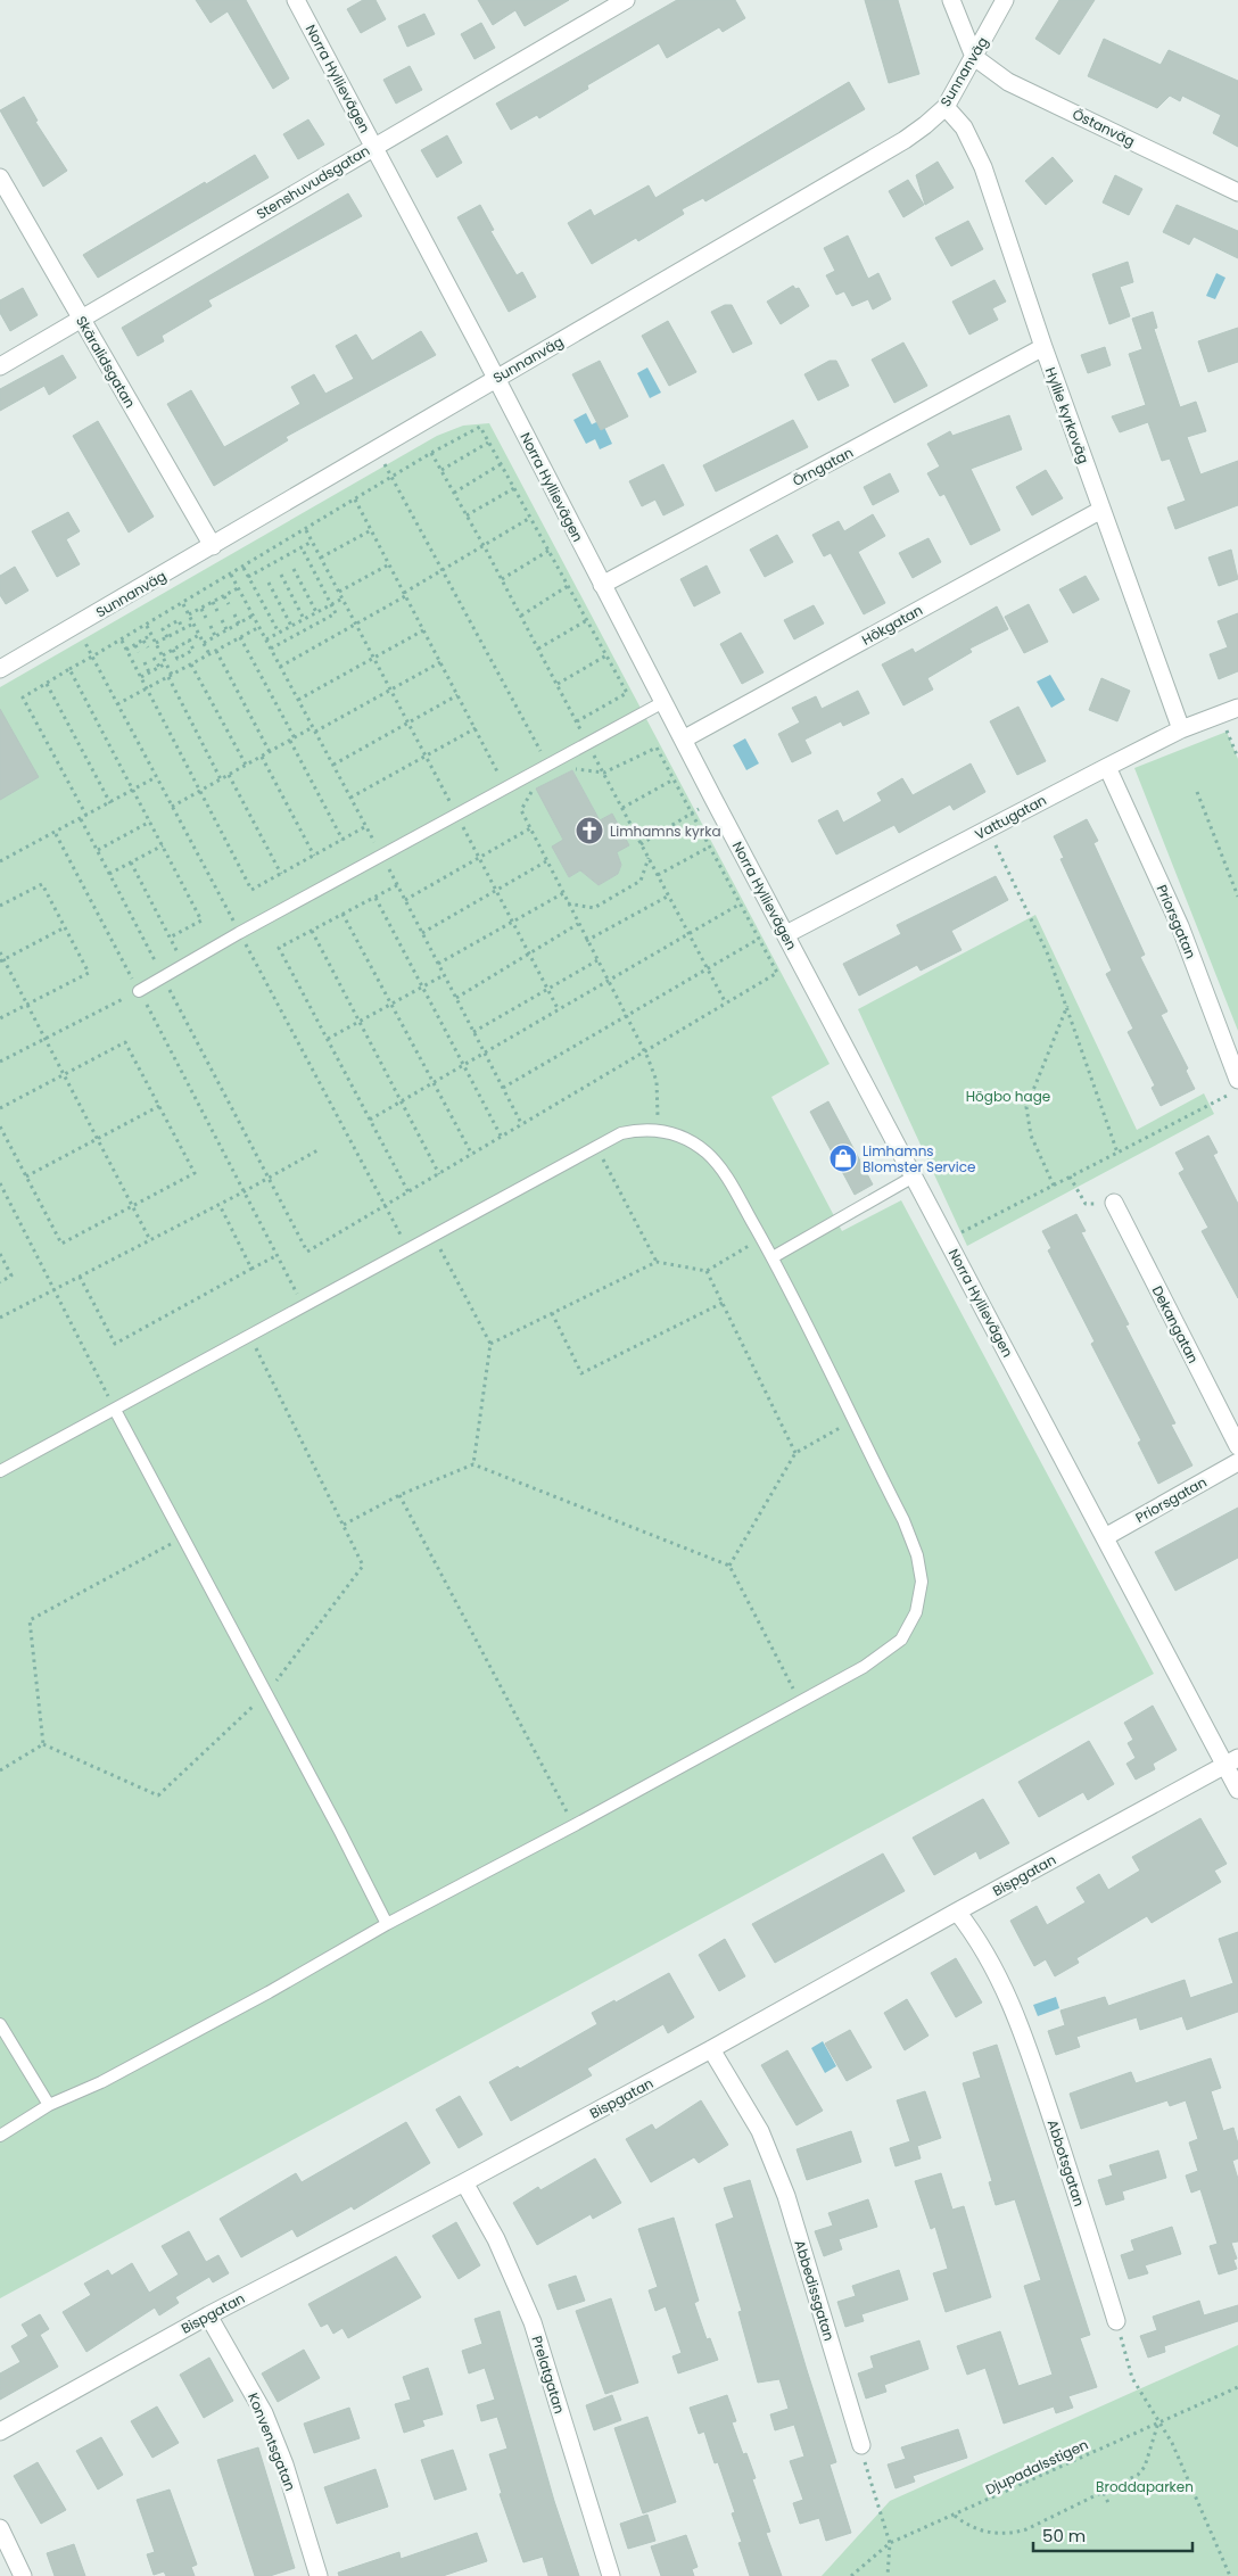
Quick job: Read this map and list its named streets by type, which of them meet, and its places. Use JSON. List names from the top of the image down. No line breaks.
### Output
{"streets":{"street":["Sunnanväg","Norra Hyllievägen","Östanväg","Stenshuvudsgatan","Skäralidsgatan","Hyllie kyrkoväg","Örngatan","Hökgatan","Vattugatan","Priorsgatan","Dekangatan","Bispgatan","Abbotsgatan","Abbedissgatan","Prelatgatan","Konventsgatan"],"path":["Djupadalsstigen"]},"crossings":[["Sunnanväg","Norra Hyllievägen"],["Sunnanväg","Östanväg"],["Sunnanväg","Skäralidsgatan"],["Sunnanväg","Hyllie kyrkoväg"],["Norra Hyllievägen","Stenshuvudsgatan"],["Norra Hyllievägen","Örngatan"],["Norra Hyllievägen","Hökgatan"],["Norra Hyllievägen","Vattugatan"],["Norra Hyllievägen","Priorsgatan"],["Norra Hyllievägen","Bispgatan"],["Stenshuvudsgatan","Skäralidsgatan"],["Hyllie kyrkoväg","Örngatan"],["Hyllie kyrkoväg","Hökgatan"],["Hyllie kyrkoväg","Vattugatan"],["Vattugatan","Priorsgatan"],["Bispgatan","Abbotsgatan"],["Bispgatan","Abbedissgatan"],["Bispgatan","Prelatgatan"],["Bispgatan","Konventsgatan"]],"parks":["Högbo hage","Broddaparken"],"places":{"church":["Limhamns kyrka"],"shop":["Limhamns Blomster Service"]},"scale_bar":"50 m"}
